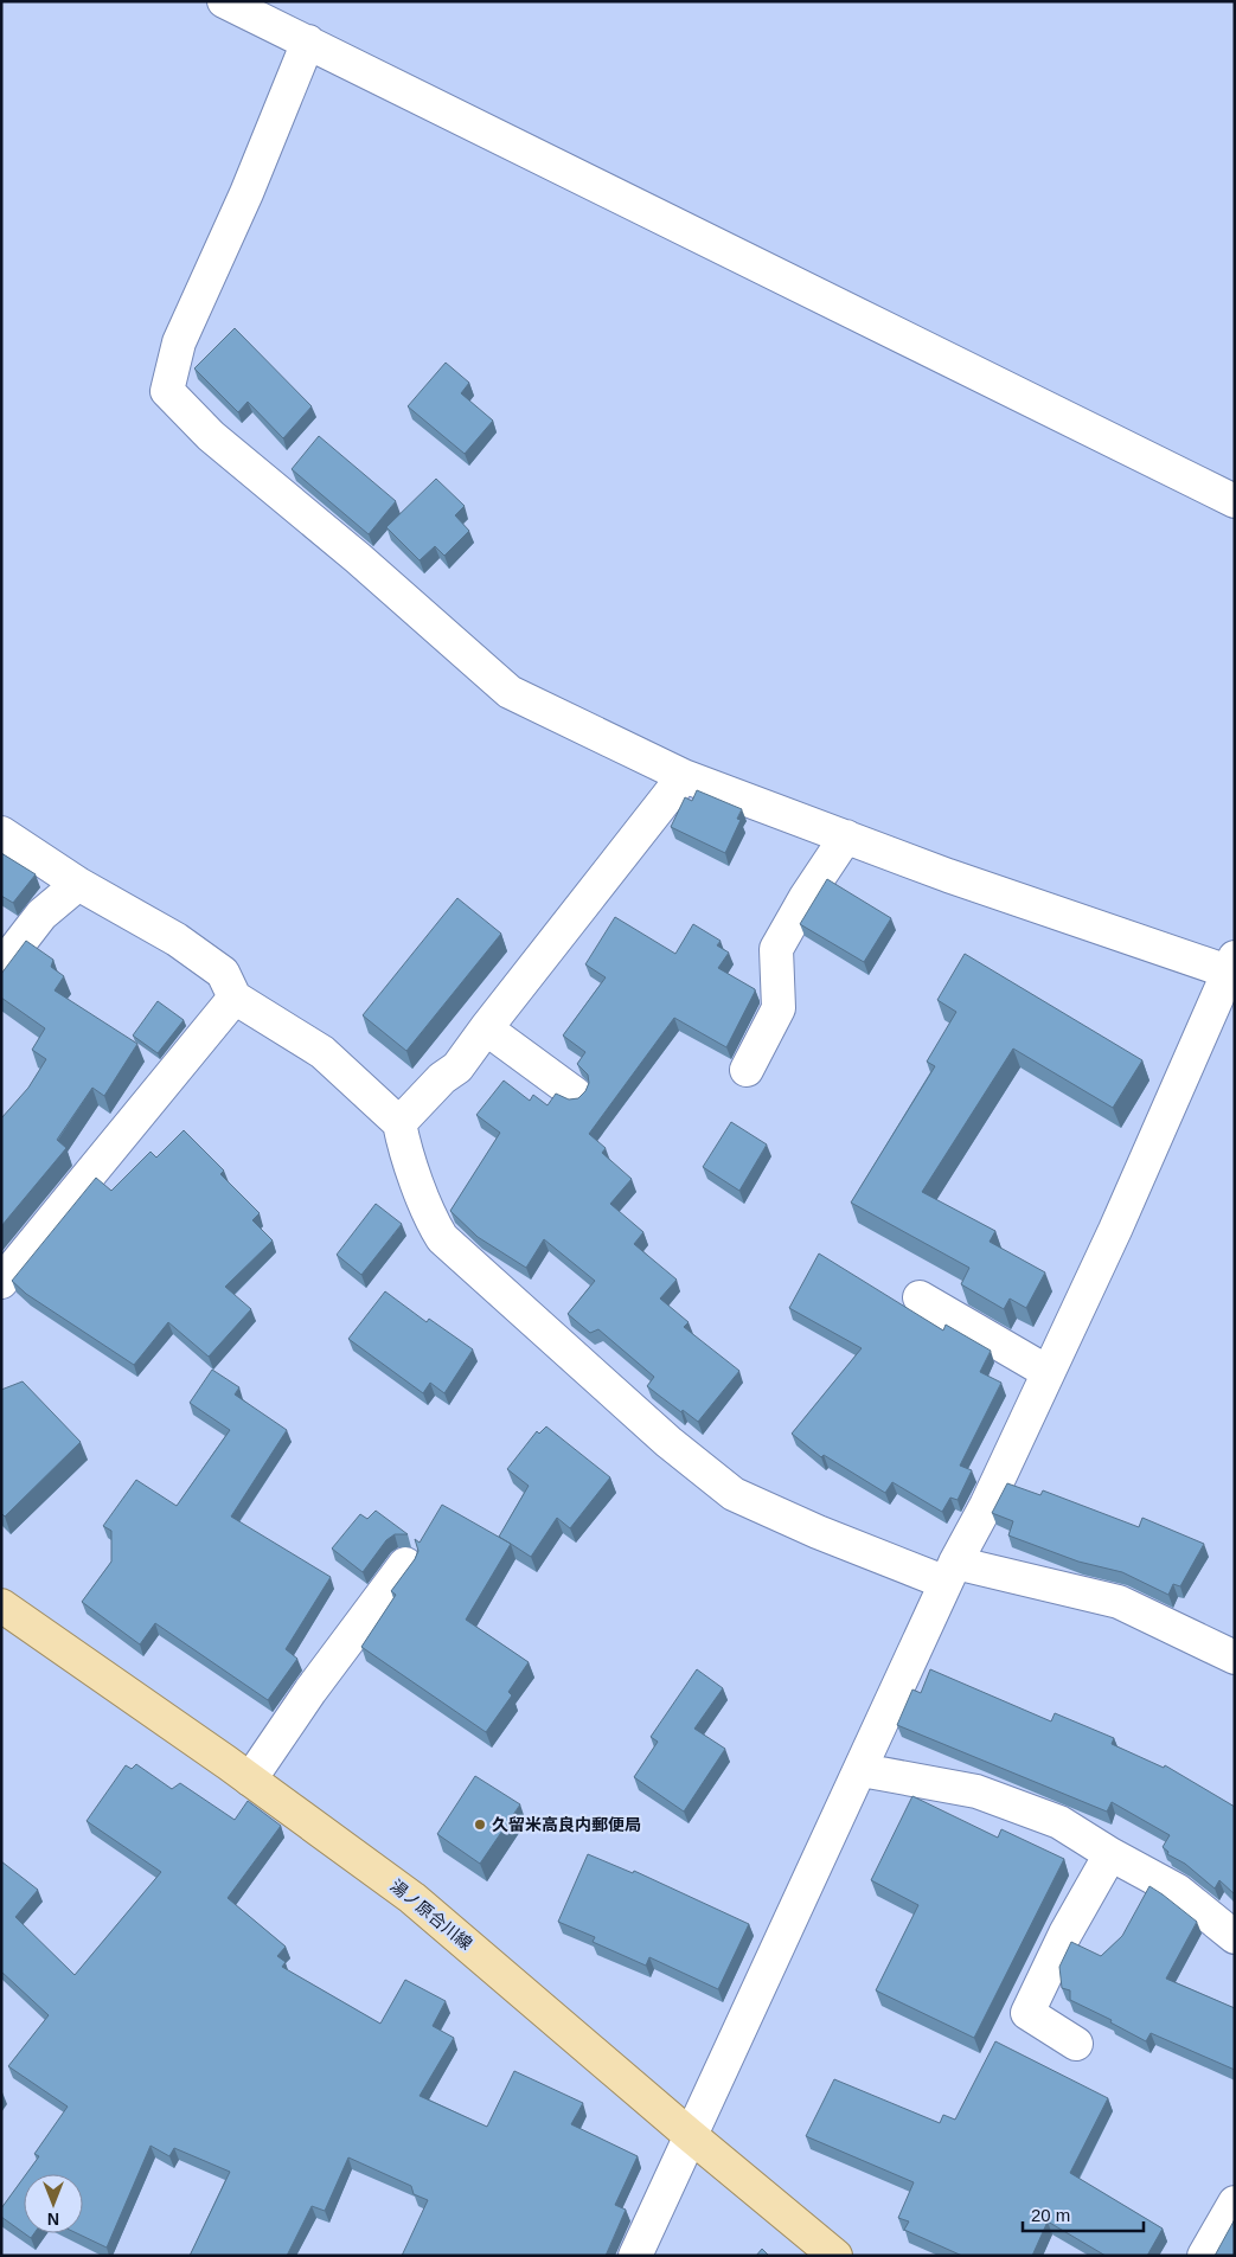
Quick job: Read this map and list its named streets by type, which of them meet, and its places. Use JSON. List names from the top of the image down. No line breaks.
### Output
{"streets":{"main road":["湯ノ原合川線"]},"places":["久留米高良内郵便局"],"scale_bar":"20 m","north":"bottom"}
